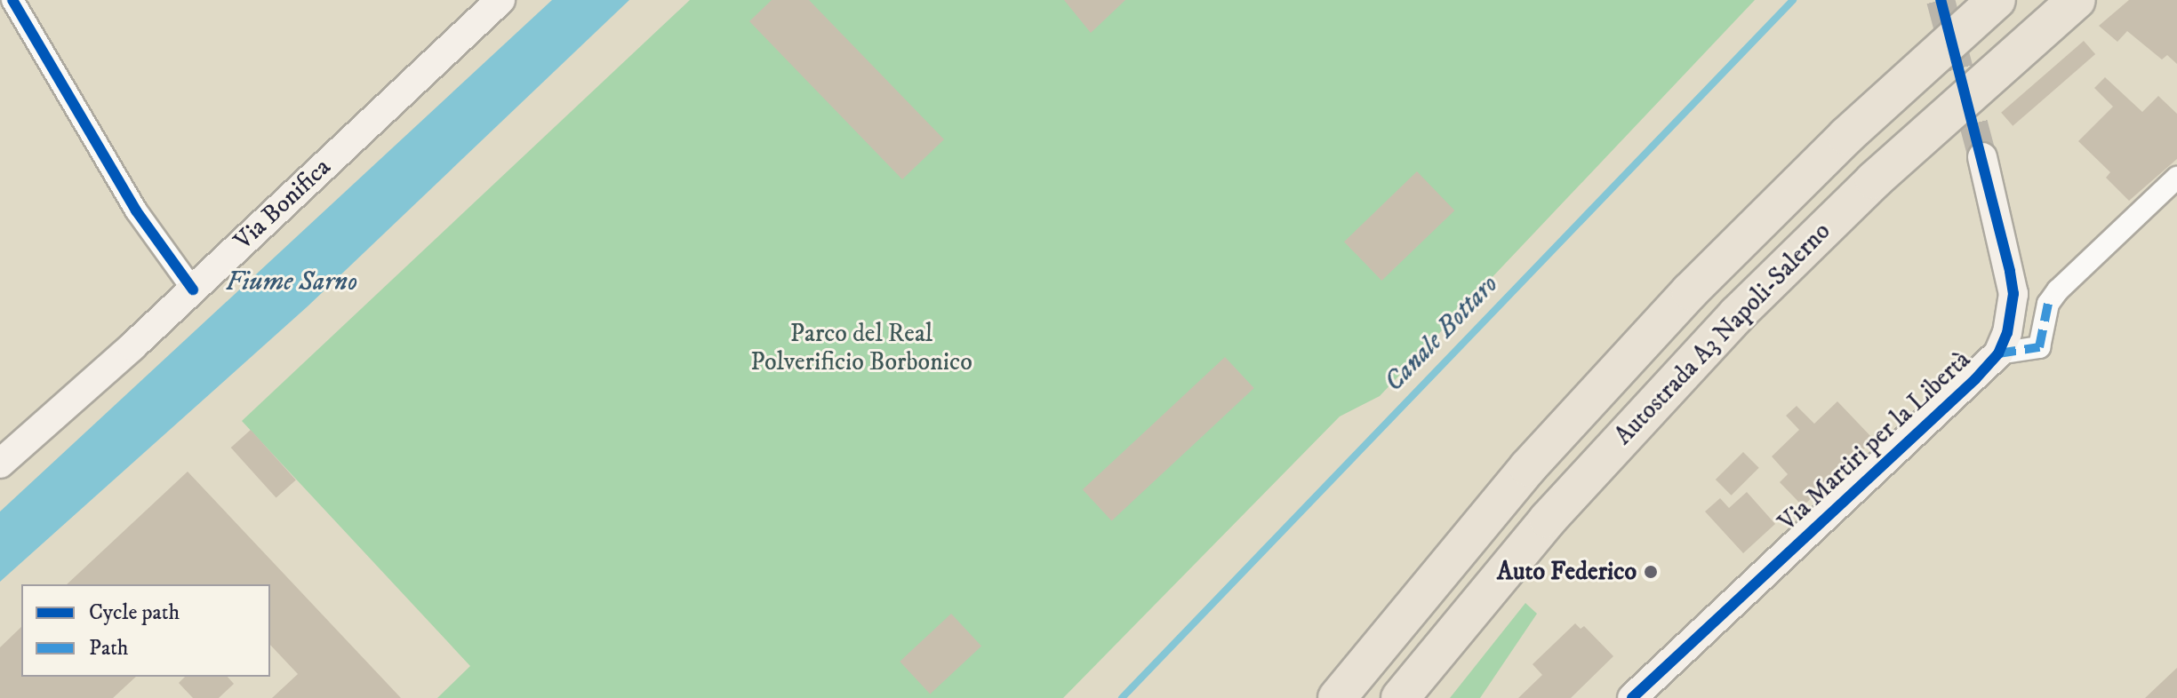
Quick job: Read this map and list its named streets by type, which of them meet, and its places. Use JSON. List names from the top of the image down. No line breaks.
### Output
{"streets":{"highway":["Autostrada A3 Napoli-Salerno"],"street":["Via Bonifica","Via Martiri per la Libertà"]},"water":["Fiume Sarno","Canale Bottaro"],"parks":["Parco del Real Polverificio Borbonico"],"places":["Auto Federico"],"legend":["Cycle path","Path"]}
